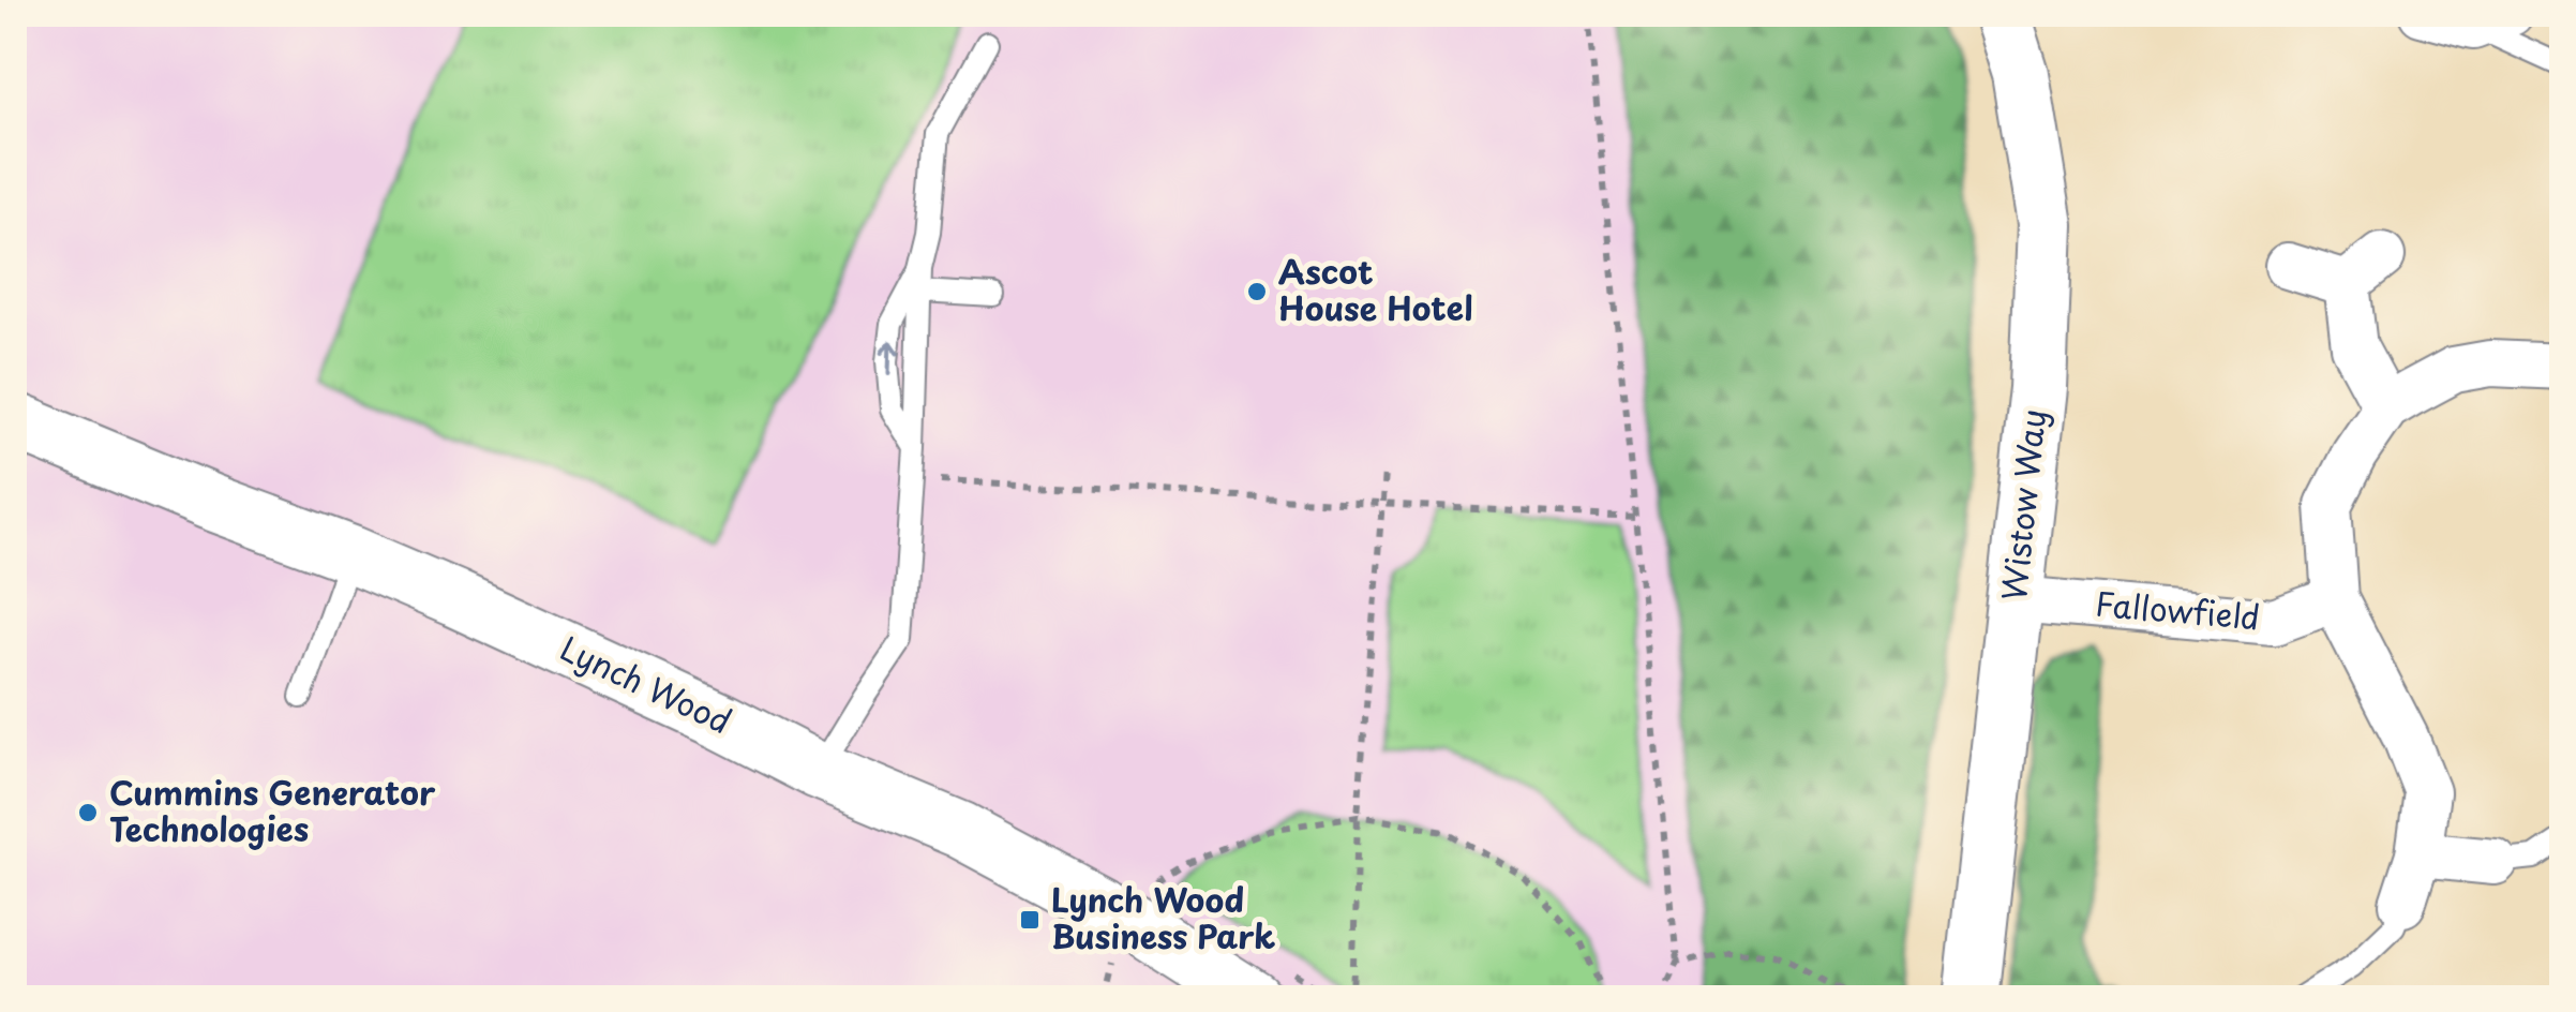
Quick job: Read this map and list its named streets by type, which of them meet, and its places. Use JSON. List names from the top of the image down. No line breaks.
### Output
{"streets":{"street":["Wistow Way","Fallowfield","Lynch Wood"]},"crossings":[["Wistow Way","Fallowfield"]],"places":{"other":["Ascot House Hotel","Cummins Generator Technologies"],"transit":["Lynch Wood Business Park"]}}
